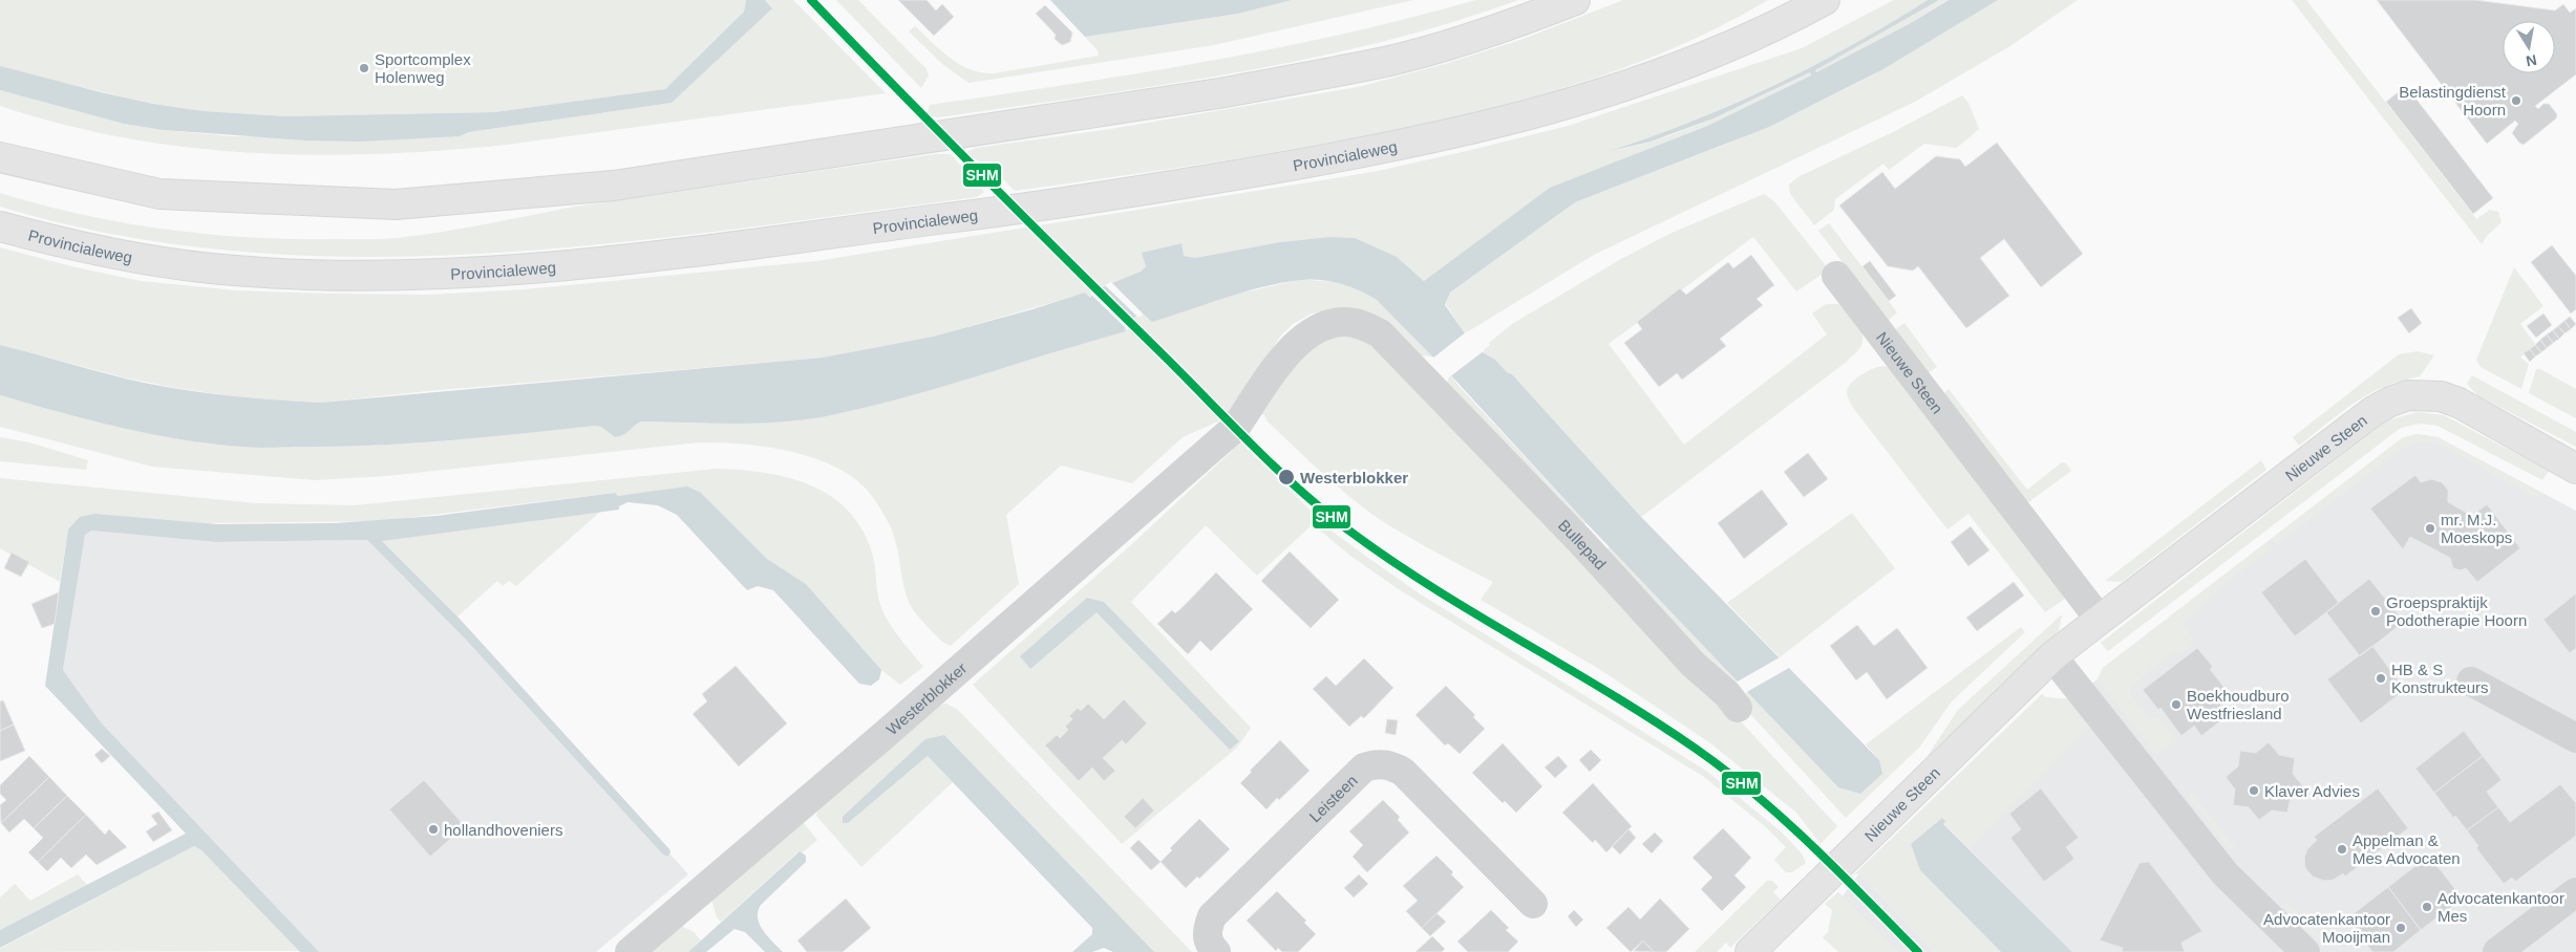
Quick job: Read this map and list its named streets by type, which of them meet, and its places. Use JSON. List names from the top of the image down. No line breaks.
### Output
{"streets":{"main road":["Provincialeweg","Nieuwe Steen"],"street":["Bullepad","Westerblokker","Leisteen"]},"crossings":[["Bullepad","Westerblokker"]],"places":["Sportcomplex Holenweg","Belastingdienst Hoorn","Westerblokker","mr. M.J. Moeskops","Groepspraktijk Podotherapie Hoorn","HB & S Konstrukteurs","Boekhoudburo Westfriesland","Klaver Advies","hollandhoveniers","Appelman & Mes Advocaten","Advocatenkantoor Mes","Advocatenkantoor Mooijman"],"lines":["transit line SHM"],"north":"bottom"}
